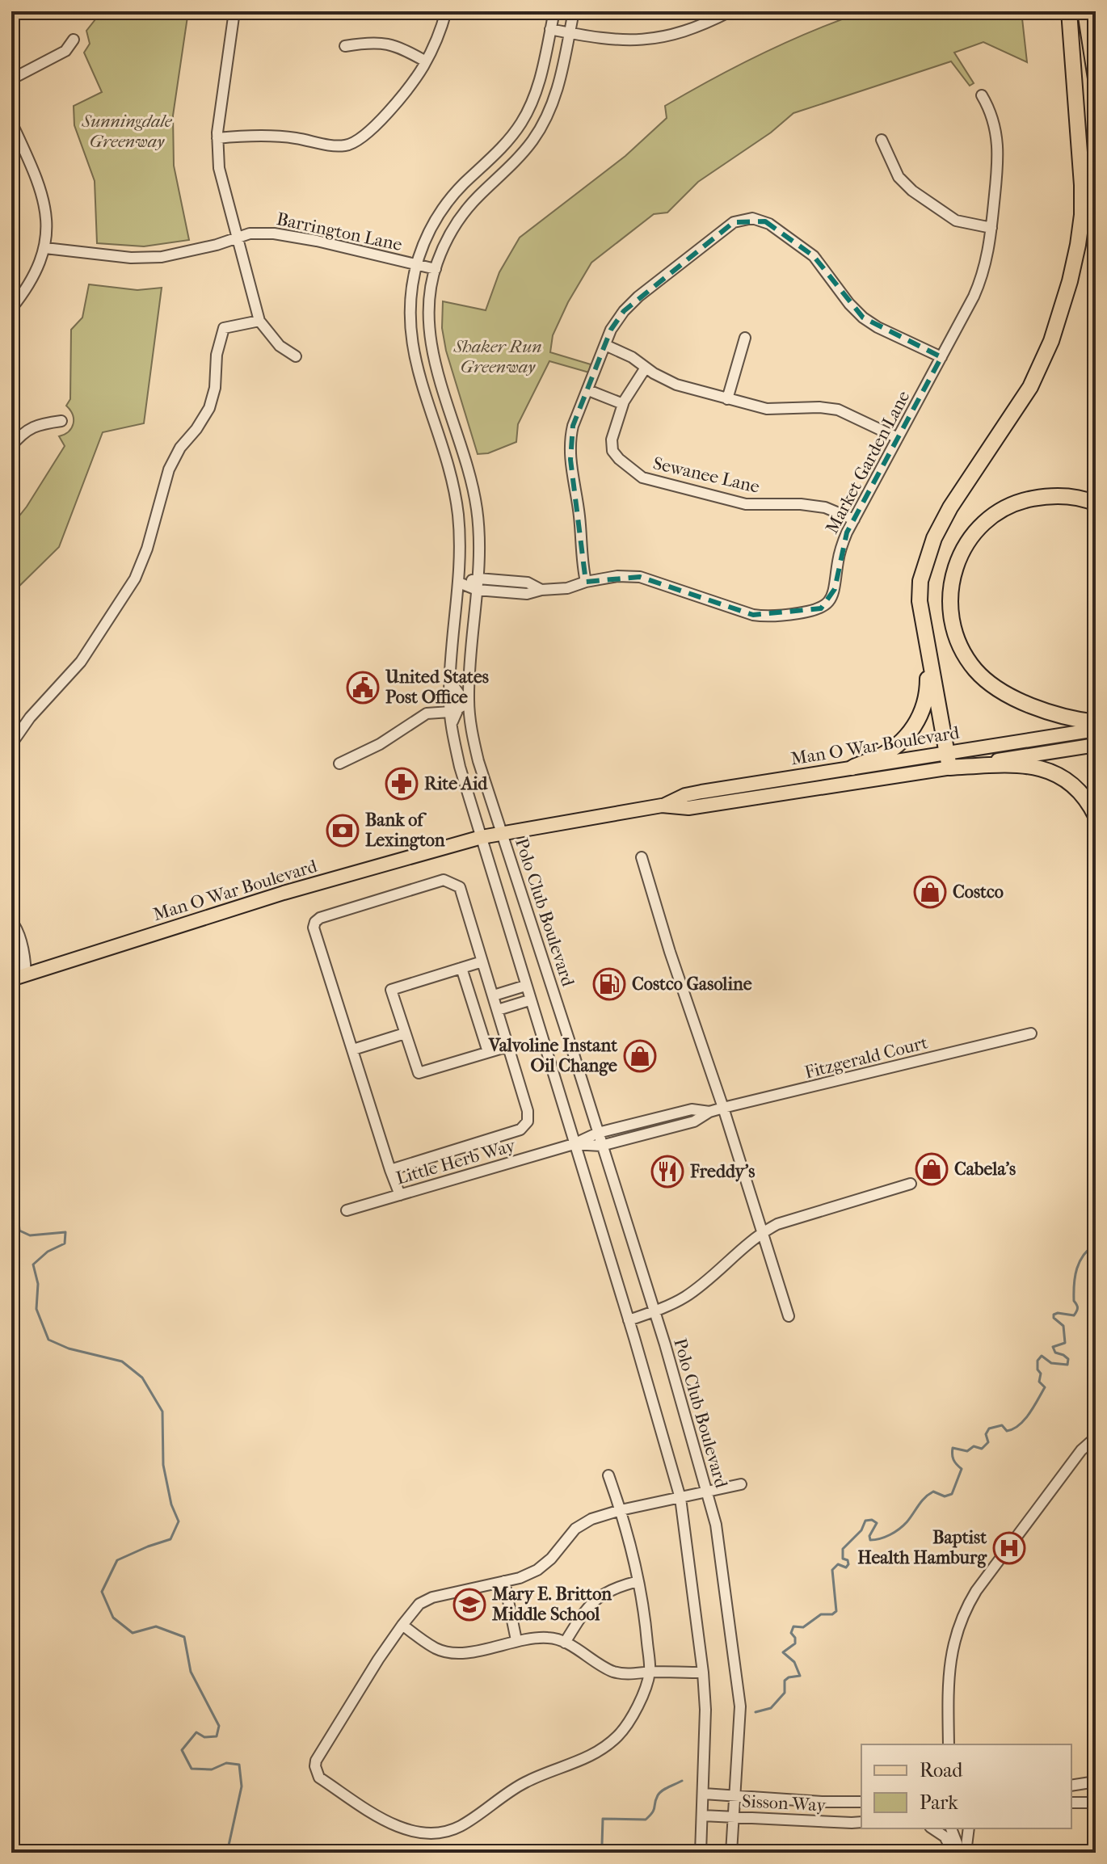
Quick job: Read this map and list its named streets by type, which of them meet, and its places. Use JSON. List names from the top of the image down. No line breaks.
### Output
{"streets":{"main road":["Man O War Boulevard"],"street":["Barrington Lane","Market Garden Lane","Sewanee Lane","Polo Club Boulevard","Fitzgerald Court","Little Herb Way","Sisson Way"]},"crossings":[["Barrington Lane","Polo Club Boulevard"],["Market Garden Lane","Sewanee Lane"],["Market Garden Lane","Polo Club Boulevard"],["Man O War Boulevard","Polo Club Boulevard"],["Polo Club Boulevard","Fitzgerald Court"],["Polo Club Boulevard","Little Herb Way"],["Polo Club Boulevard","Sisson Way"],["Fitzgerald Court","Little Herb Way"]],"parks":["Sunningdale Greenway","Shaker Run Greenway"],"places":{"public building":["United States Post Office"],"pharmacy":["Rite Aid"],"bank":["Bank of Lexington"],"shop":["Costco","Valvoline Instant Oil Change","Cabela's"],"fuel station":["Costco Gasoline"],"restaurant":["Freddy's"],"hospital":["Baptist Health Hamburg"],"school or university":["Mary E. Britton Middle School"]},"legend":["Road","Park"]}
